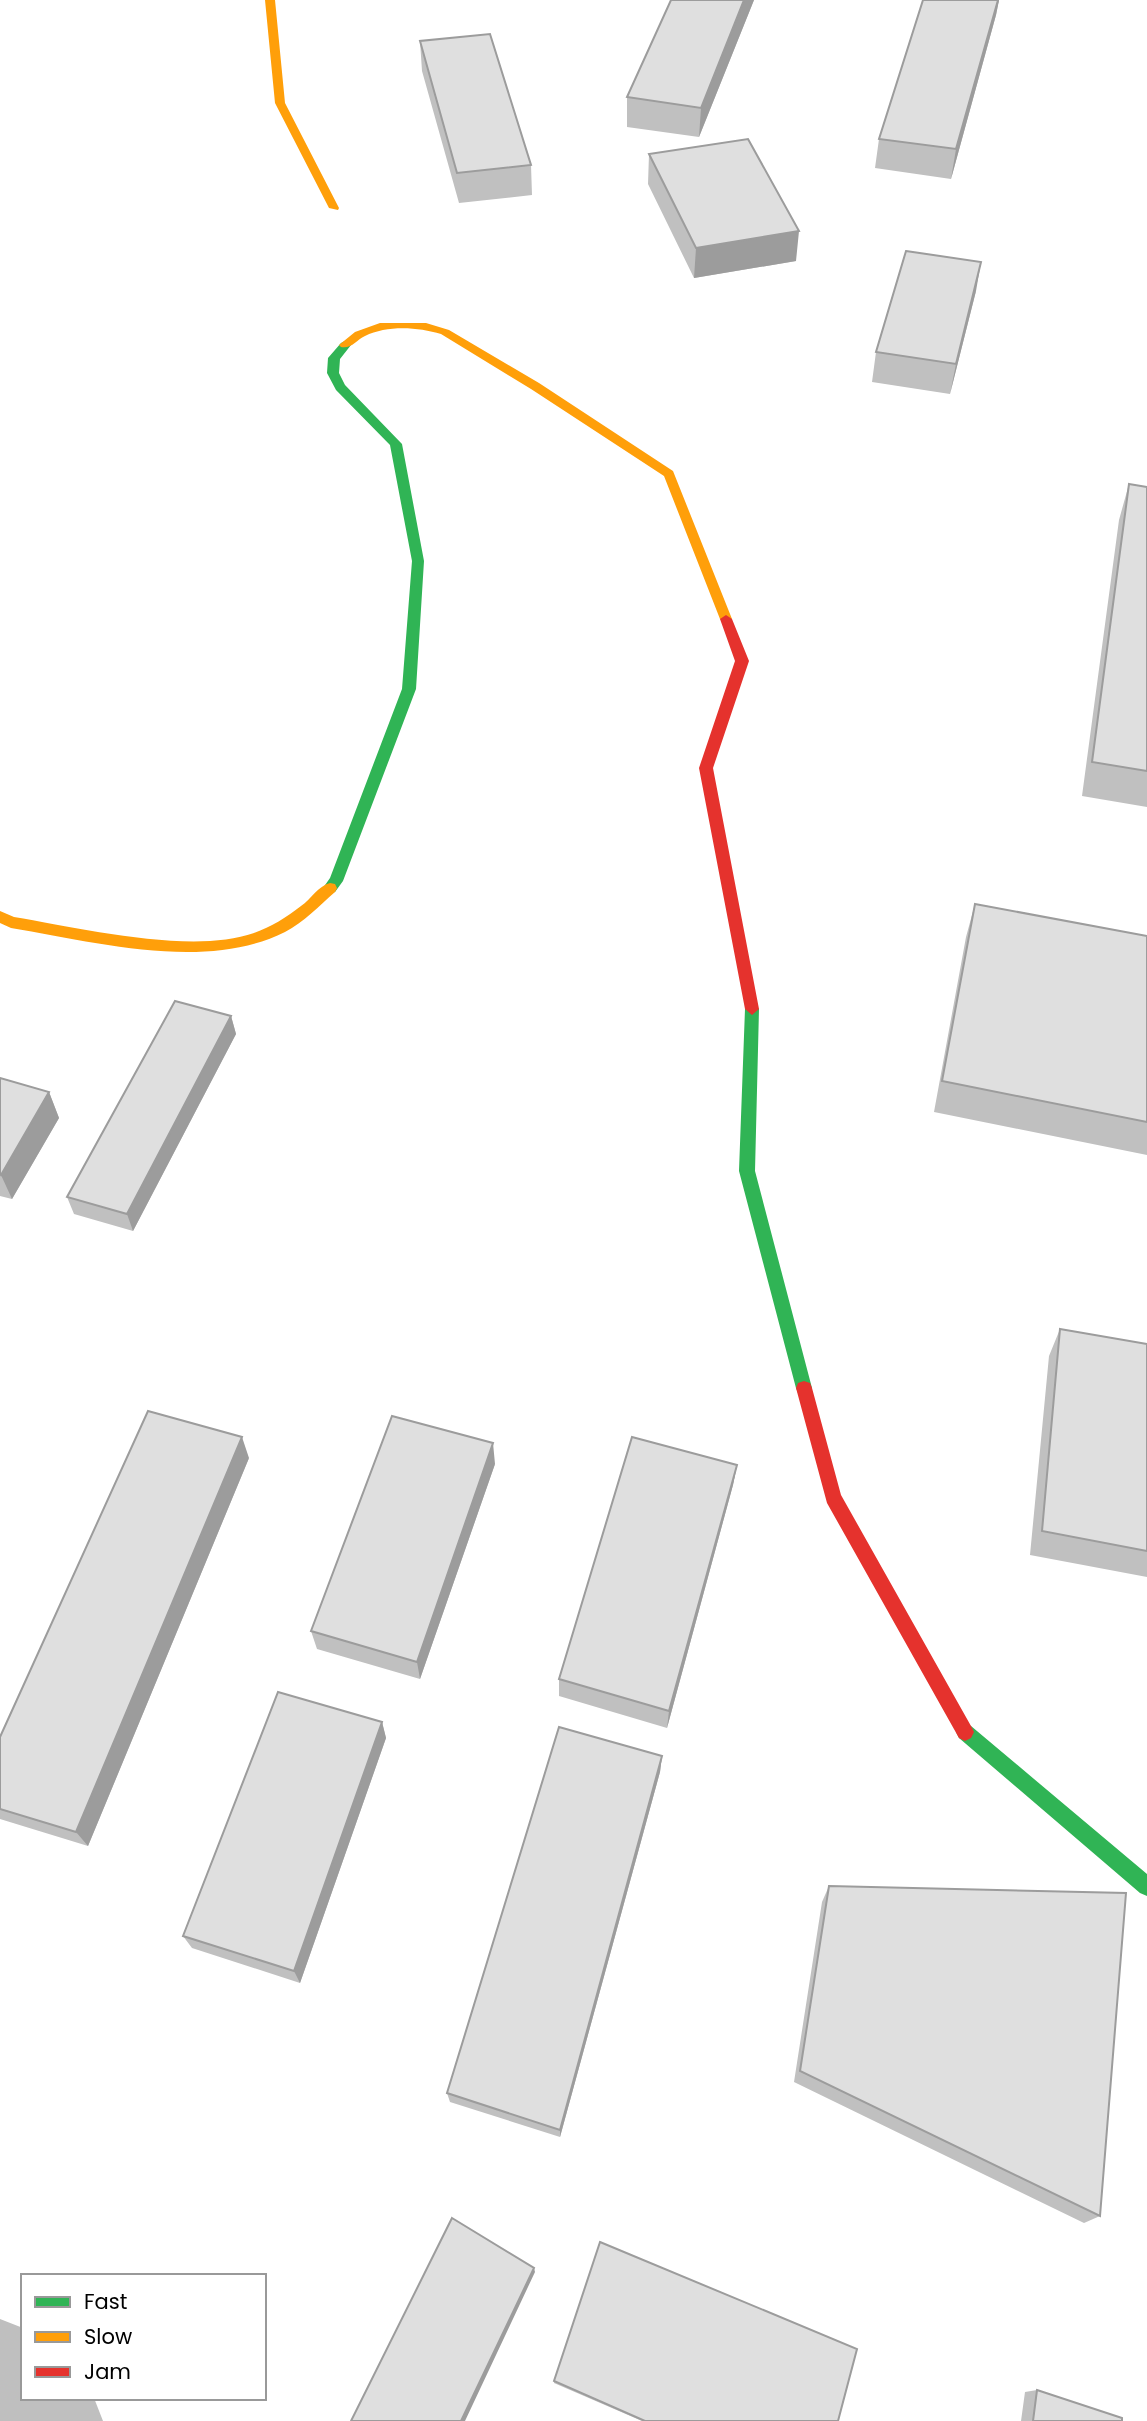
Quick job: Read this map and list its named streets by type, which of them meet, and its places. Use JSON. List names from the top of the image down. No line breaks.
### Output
{"legend":["Fast","Slow","Jam"]}
